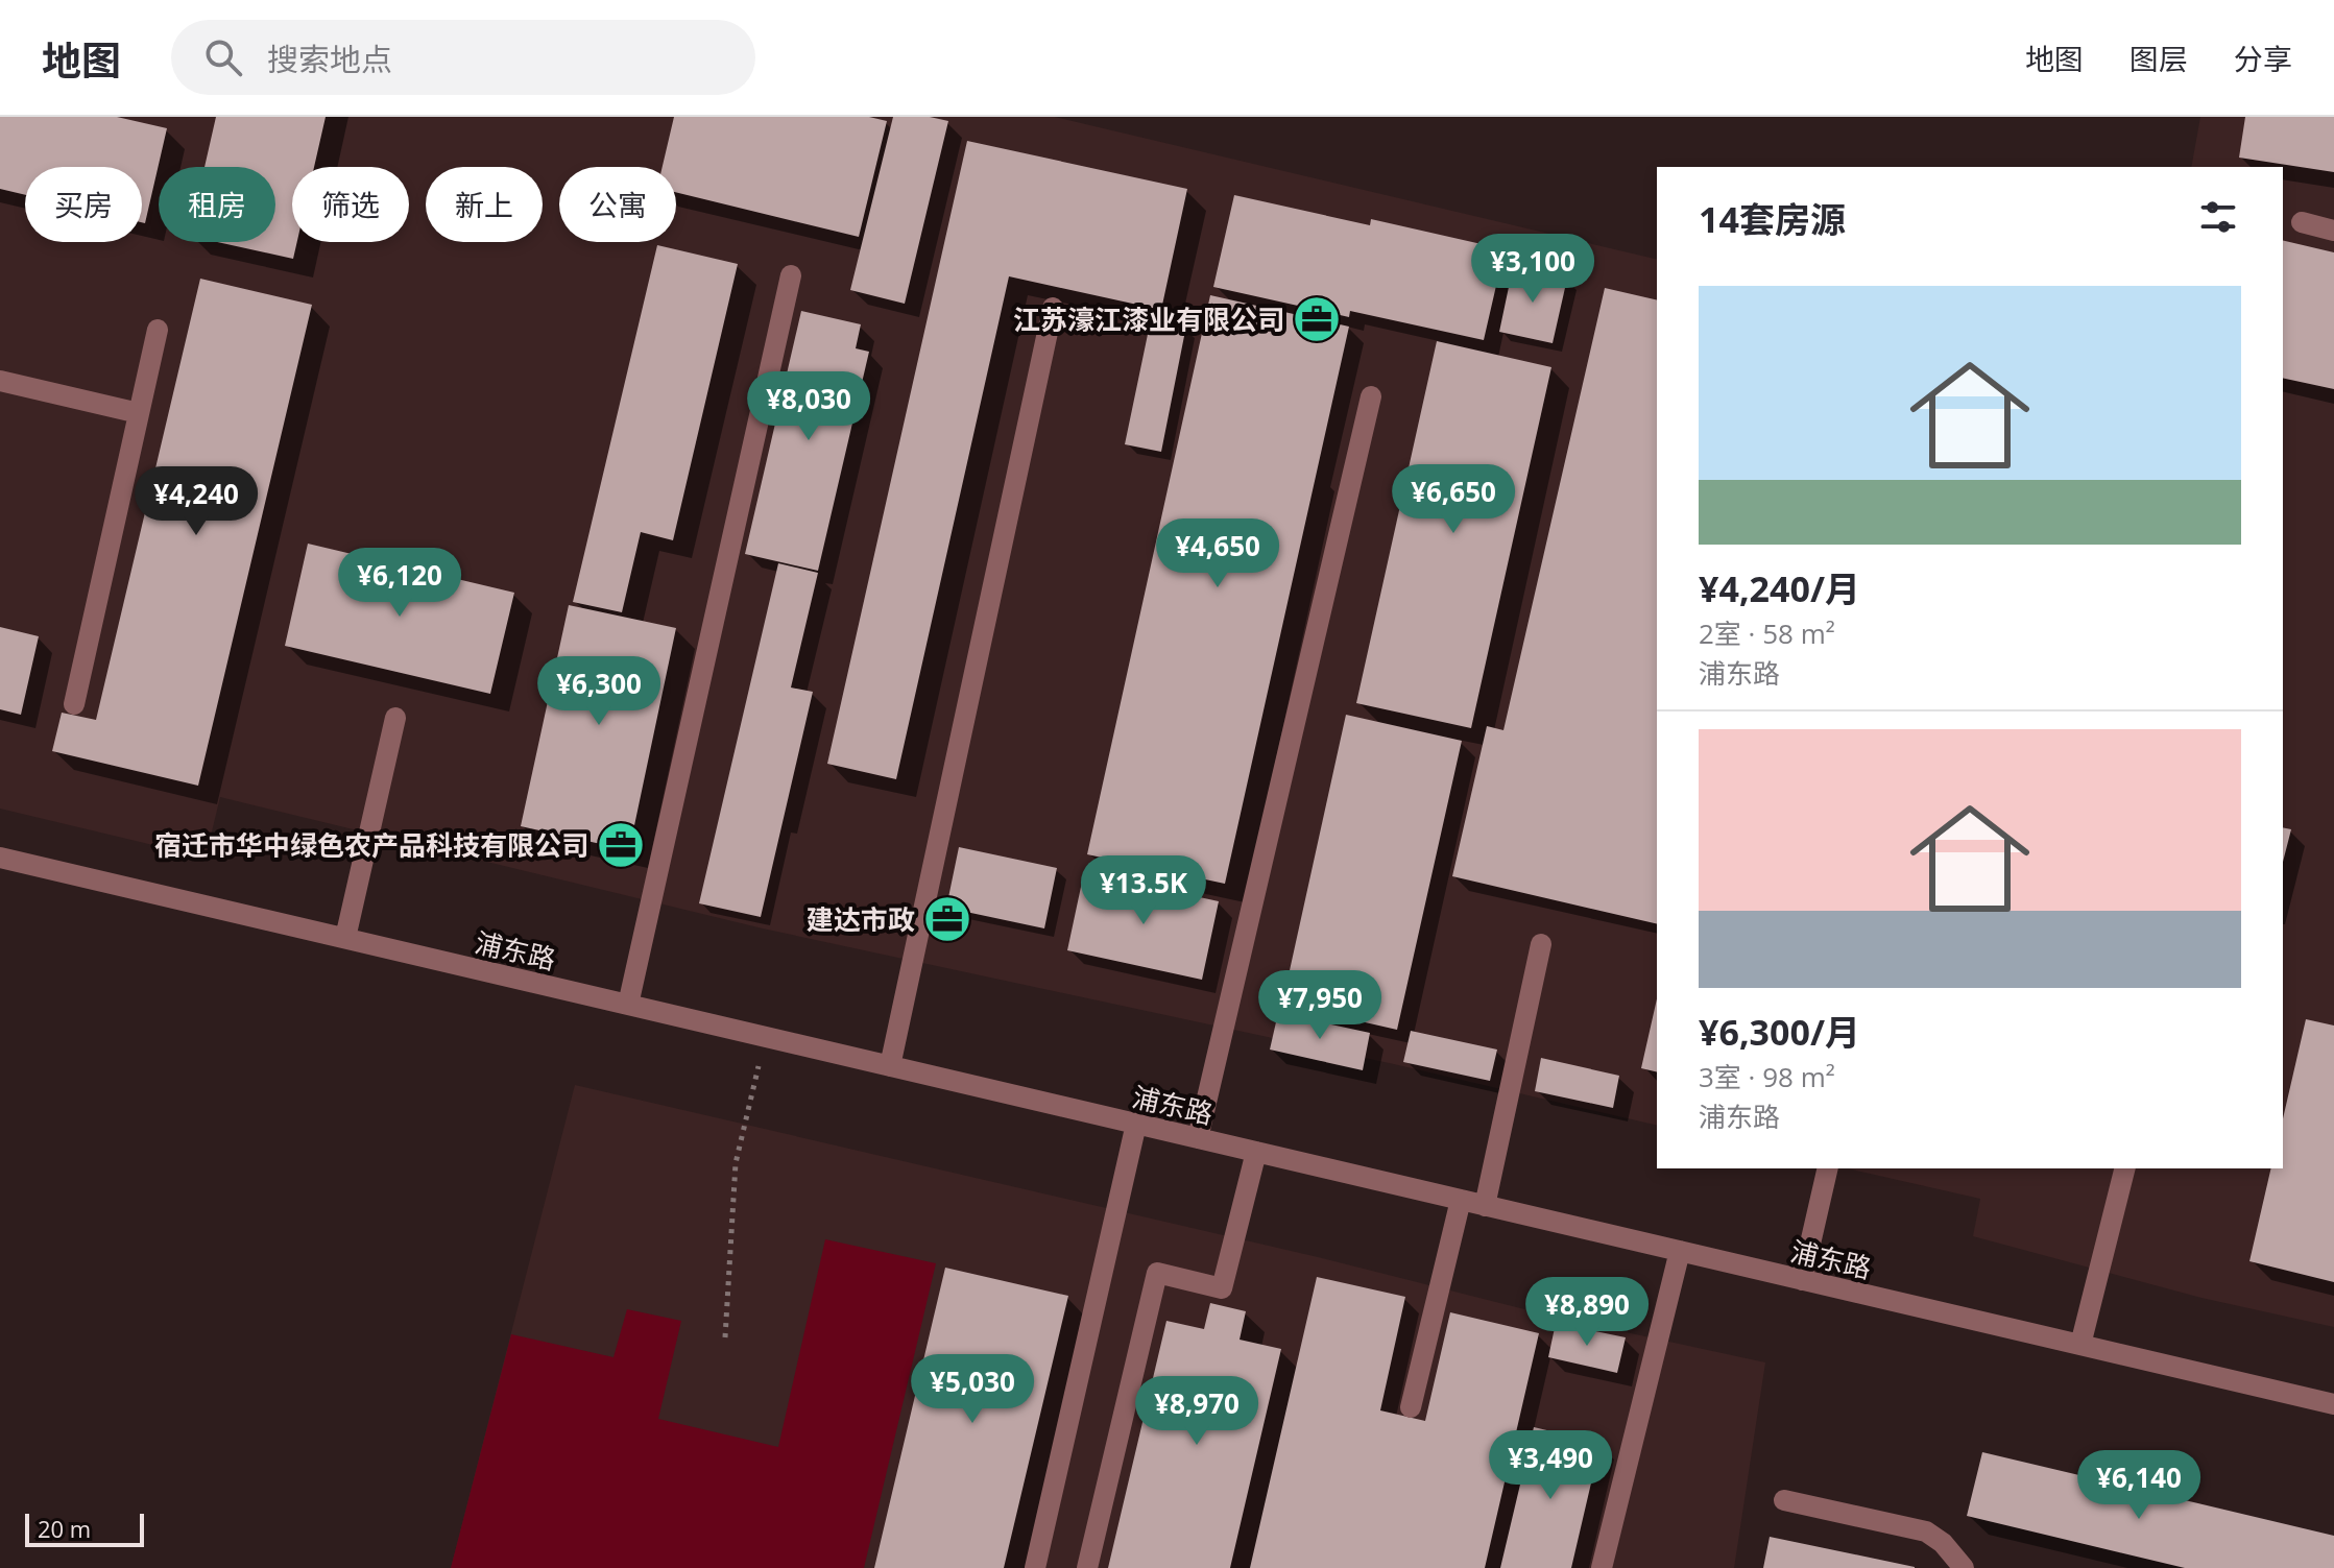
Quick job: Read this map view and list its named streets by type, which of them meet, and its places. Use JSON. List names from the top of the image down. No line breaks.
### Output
{"streets":{"street":["浦东路"]},"places":{"office":["江苏濠江漆业有限公司","宿迁市华中绿色农产品科技有限公司","建达市政"]},"scale_bar":"20 m","page":{"header":"地图","search":"搜索地点","nav":["地图","图层","分享"],"chip":["买房","租房","筛选","新上","公寓"],"heading":"14套房源","price":["¥3,100","¥8,030","¥6,650","¥4,240","¥4,650","¥6,120","¥6,300","¥13.5K","¥7,950","¥8,890","¥5,030","¥8,970","¥3,490","¥6,140"],"list":[{"name":"¥4,240/月","note":"2室 · 58 m² · 浦东路"},{"name":"¥6,300/月","note":"3室 · 98 m² · 浦东路"}],"scale":"20 m"}}
